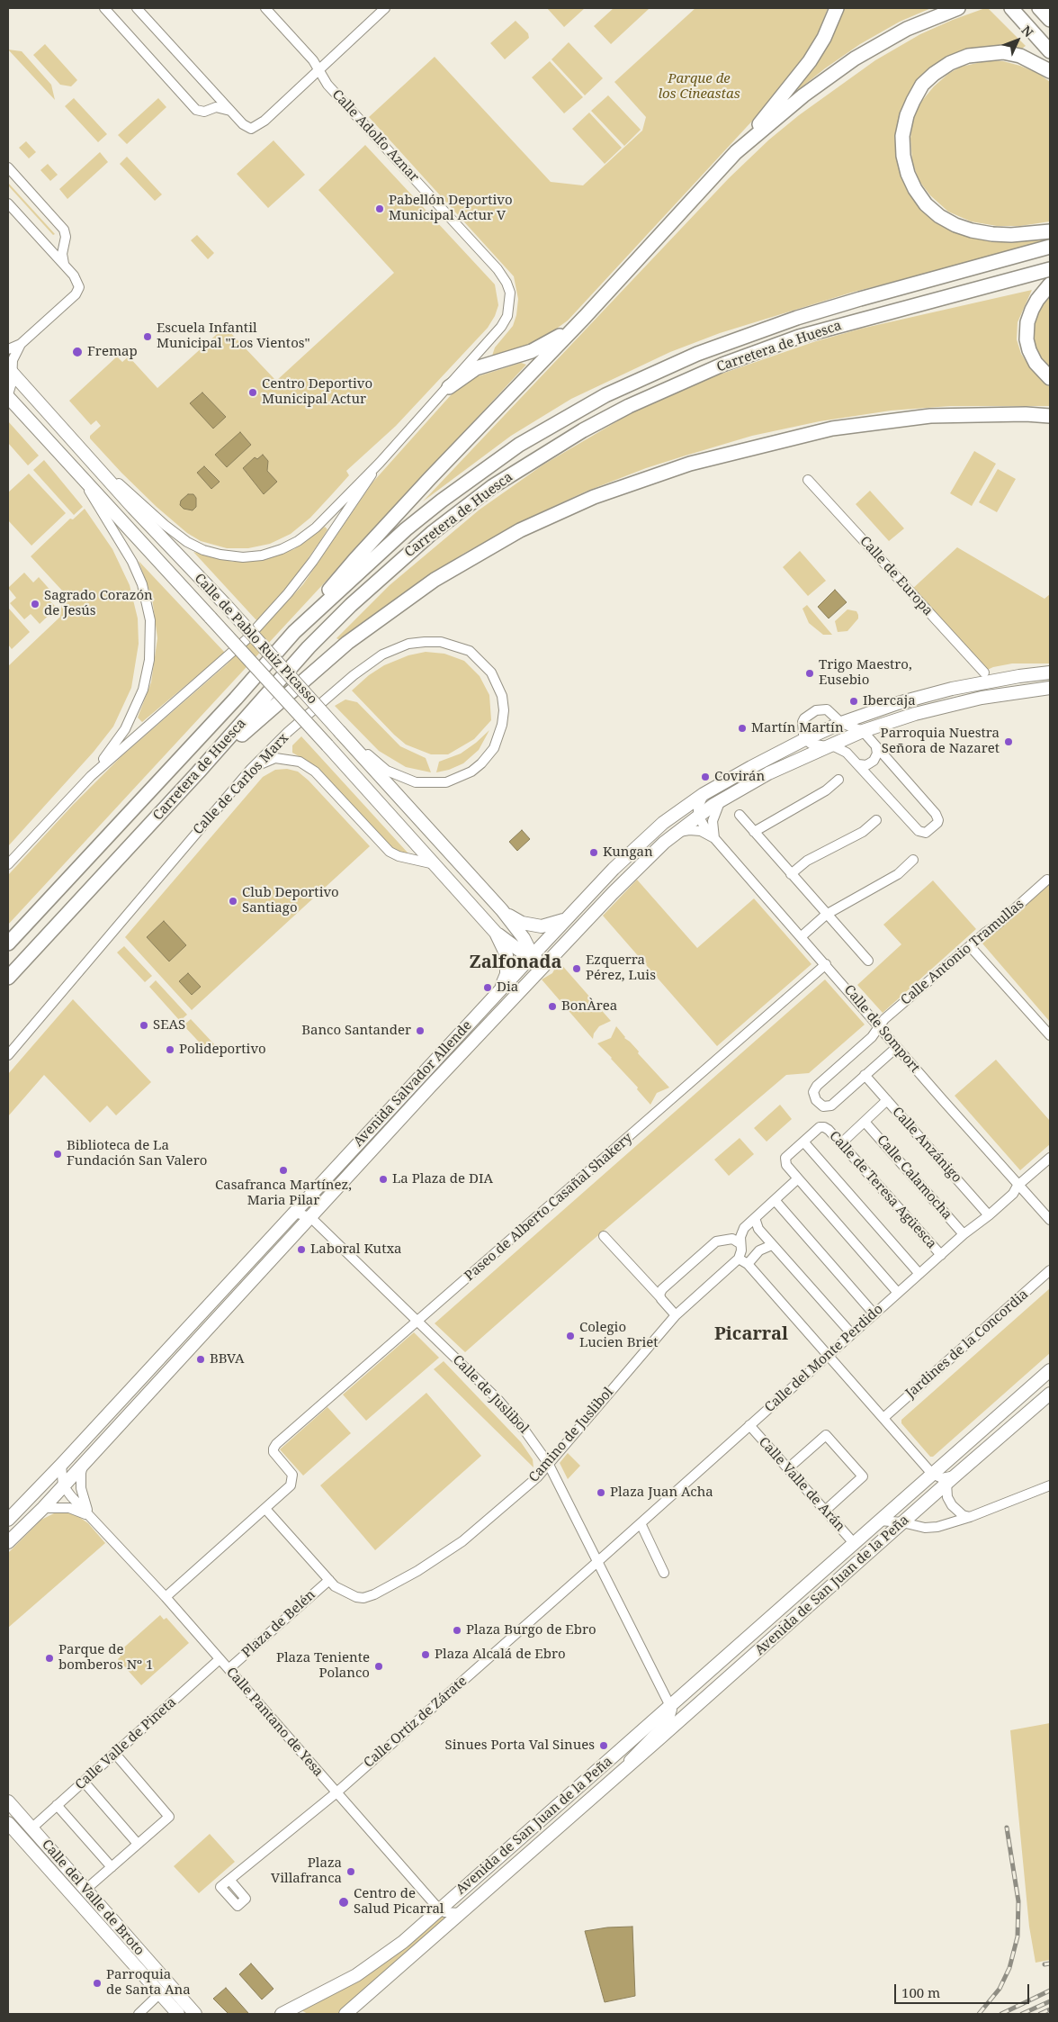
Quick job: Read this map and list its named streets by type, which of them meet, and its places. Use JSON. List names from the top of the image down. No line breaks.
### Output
{"streets":{"highway":["Carretera de Huesca"],"main road":["Calle de Pablo Ruiz Picasso","Avenida Salvador Allende","Avenida de San Juan de la Peña","Calle del Valle de Broto"],"street":["Calle Adolfo Aznar","Calle de Europa","Calle de Carlos Marx","Calle Antonio Tramullas","Calle de Somport","Calle Anzánigo","Calle Calamocha","Calle de Teresa Agüesca","Paseo de Alberto Casañal Shakery","Jardines de la Concordia","Calle del Monte Perdido","Calle de Juslibol","Camino de Juslibol","Calle Valle de Arán","Plaza de Belén","Calle Pantano de Yesa","Calle Ortiz de Zárate","Calle Valle de Pineta"]},"crossings":[["Calle de Pablo Ruiz Picasso","Calle de Carlos Marx"],["Calle de Pablo Ruiz Picasso","Avenida Salvador Allende"],["Calle Antonio Tramullas","Calle de Somport"],["Calle Antonio Tramullas","Calle Anzánigo"],["Calle de Somport","Paseo de Alberto Casañal Shakery"],["Calle de Somport","Calle del Monte Perdido"],["Avenida Salvador Allende","Calle de Juslibol"],["Avenida Salvador Allende","Calle Pantano de Yesa"],["Calle Anzánigo","Calle del Monte Perdido"],["Calle Calamocha","Calle del Monte Perdido"],["Calle de Teresa Agüesca","Calle del Monte Perdido"],["Paseo de Alberto Casañal Shakery","Calle de Juslibol"],["Paseo de Alberto Casañal Shakery","Camino de Juslibol"],["Calle del Monte Perdido","Calle de Juslibol"],["Calle del Monte Perdido","Calle Valle de Arán"],["Calle del Monte Perdido","Calle Ortiz de Zárate"],["Calle de Juslibol","Camino de Juslibol"],["Calle de Juslibol","Avenida de San Juan de la Peña"],["Calle de Juslibol","Calle Ortiz de Zárate"],["Camino de Juslibol","Plaza de Belén"],["Calle Valle de Arán","Avenida de San Juan de la Peña"],["Avenida de San Juan de la Peña","Calle Pantano de Yesa"],["Plaza de Belén","Calle Pantano de Yesa"],["Calle Pantano de Yesa","Calle Ortiz de Zárate"],["Calle Pantano de Yesa","Calle Valle de Pineta"],["Calle Valle de Pineta","Calle del Valle de Broto"]],"districts":["Zalfonada","Picarral"],"parks":["Parque de los Cineastas"],"places":["Pabellón Deportivo Municipal Actur V","Escuela Infantil Municipal \"Los Vientos\"","Fremap","Centro Deportivo Municipal Actur","Sagrado Corazón de Jesús","Trigo Maestro, Eusebio","Ibercaja","Martín Martín","Parroquia Nuestra Señora de Nazaret","Covirán","Kungan","Club Deportivo Santiago","Ezquerra Pérez, Luis","Dia","BonÀrea","SEAS","Banco Santander","Polideportivo","Biblioteca de La Fundación San Valero","Casafranca Martínez, Maria Pilar","La Plaza de DIA","Laboral Kutxa","Colegio Lucien Briet","BBVA","Plaza Juan Acha","Plaza Burgo de Ebro","Plaza Alcalá de Ebro","Parque de bomberos Nº 1","Plaza Teniente Polanco","Sinues Porta Val Sinues","Plaza Villafranca","Centro de Salud Picarral","Parroquia de Santa Ana"],"scale_bar":"100 m","north":"top right"}
